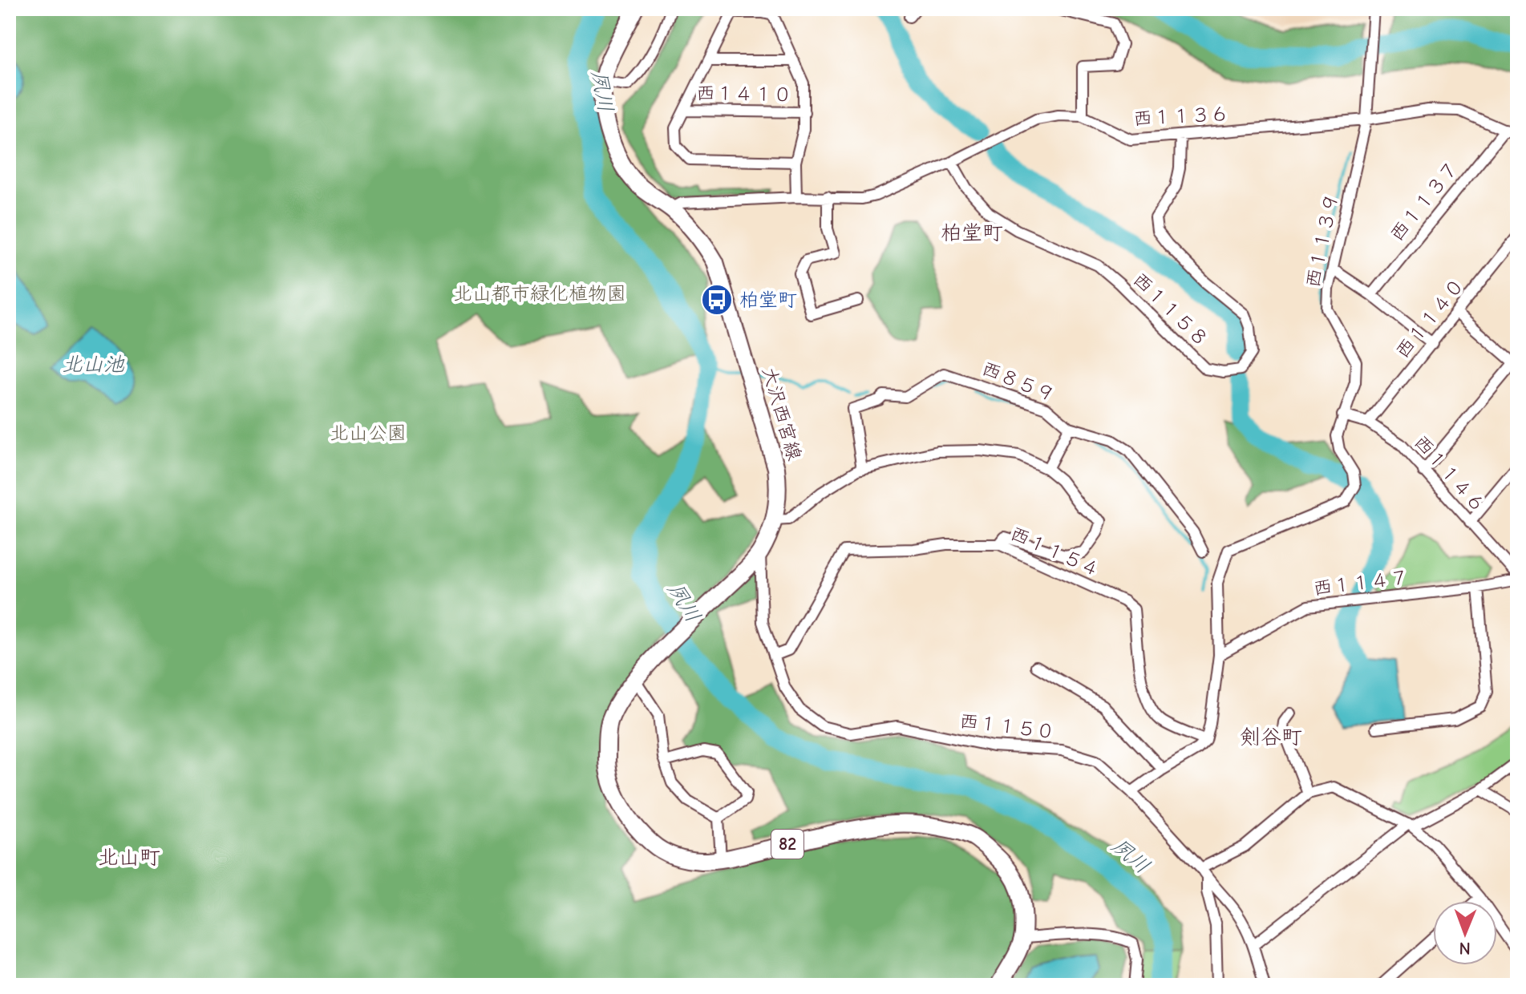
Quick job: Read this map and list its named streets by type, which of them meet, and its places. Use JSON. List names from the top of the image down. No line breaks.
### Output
{"streets":{"main road":["大沢西宮線","82"],"street":["西１４１０","西１１３６","西１１３７","西１１３９","西１１５８","西１１４０","西８５９","西１１４６","西１１５４","西１１４７","西１１５０"]},"crossings":[["西１１３６","西１１３７"],["西１１３６","西１１３９"],["西１１３６","西１１５８"],["西１１３６","大沢西宮線"],["西１１３９","西１１４６"],["西１１３９","西１１４７"],["西１１４０","西１１４６"],["大沢西宮線","西１１５０"],["西１１５４","西１１５０"]],"districts":["柏堂町","剣谷町","北山町"],"water":["夙川","北山池"],"parks":["北山都市緑化植物園","北山公園"],"places":{"bus stop":["柏堂町"]},"north":"bottom"}
